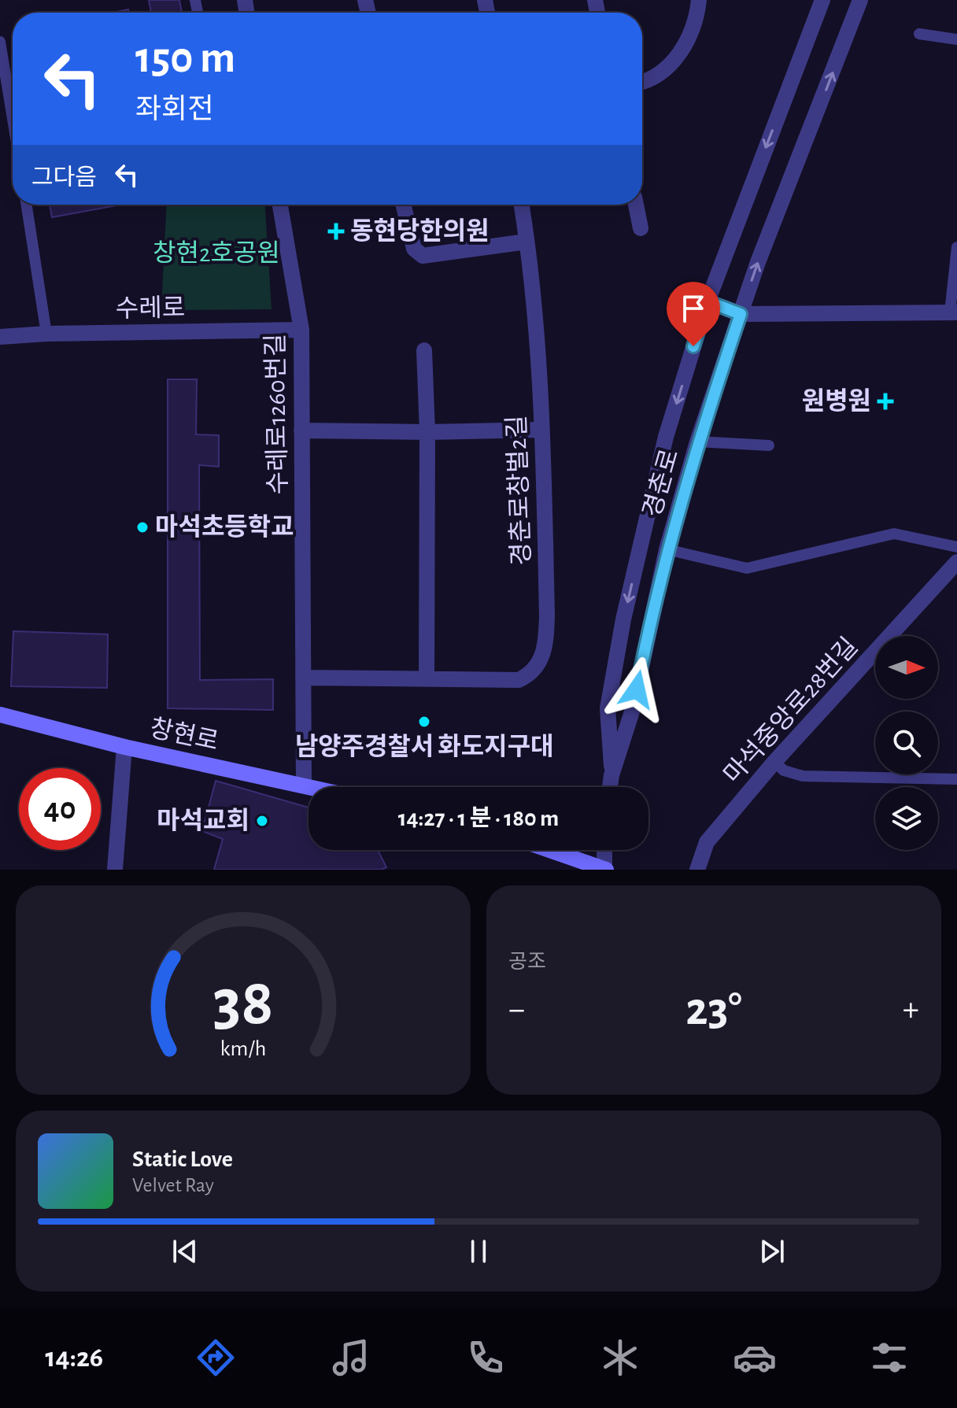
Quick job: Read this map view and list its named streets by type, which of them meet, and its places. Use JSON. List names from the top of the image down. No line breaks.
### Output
{"streets":{"main road":["창현로"],"street":["수레로","수레로1260번길","경춘로","경춘로창벌2길","마석중앙로28번길"]},"crossings":[["수레로","수레로1260번길"],["수레로1260번길","경춘로창벌2길"],["수레로1260번길","창현로"]],"parks":["창현2호공원"],"places":{"health":["동현당한의원","원병원"],"other":["마석초등학교","남양주경찰서 화도지구대","마석교회"]},"north":"right","page":{"turn":["150 m","좌회전"],"then":"그다음","limit":"40","trip":"14:27 · 1 분 · 180 m","tile":"공조","heat":["−","23°","+"],"song":["Static Love","Velvet Ray"],"tabs":"14:26","gauge":["38","km/h"]}}
